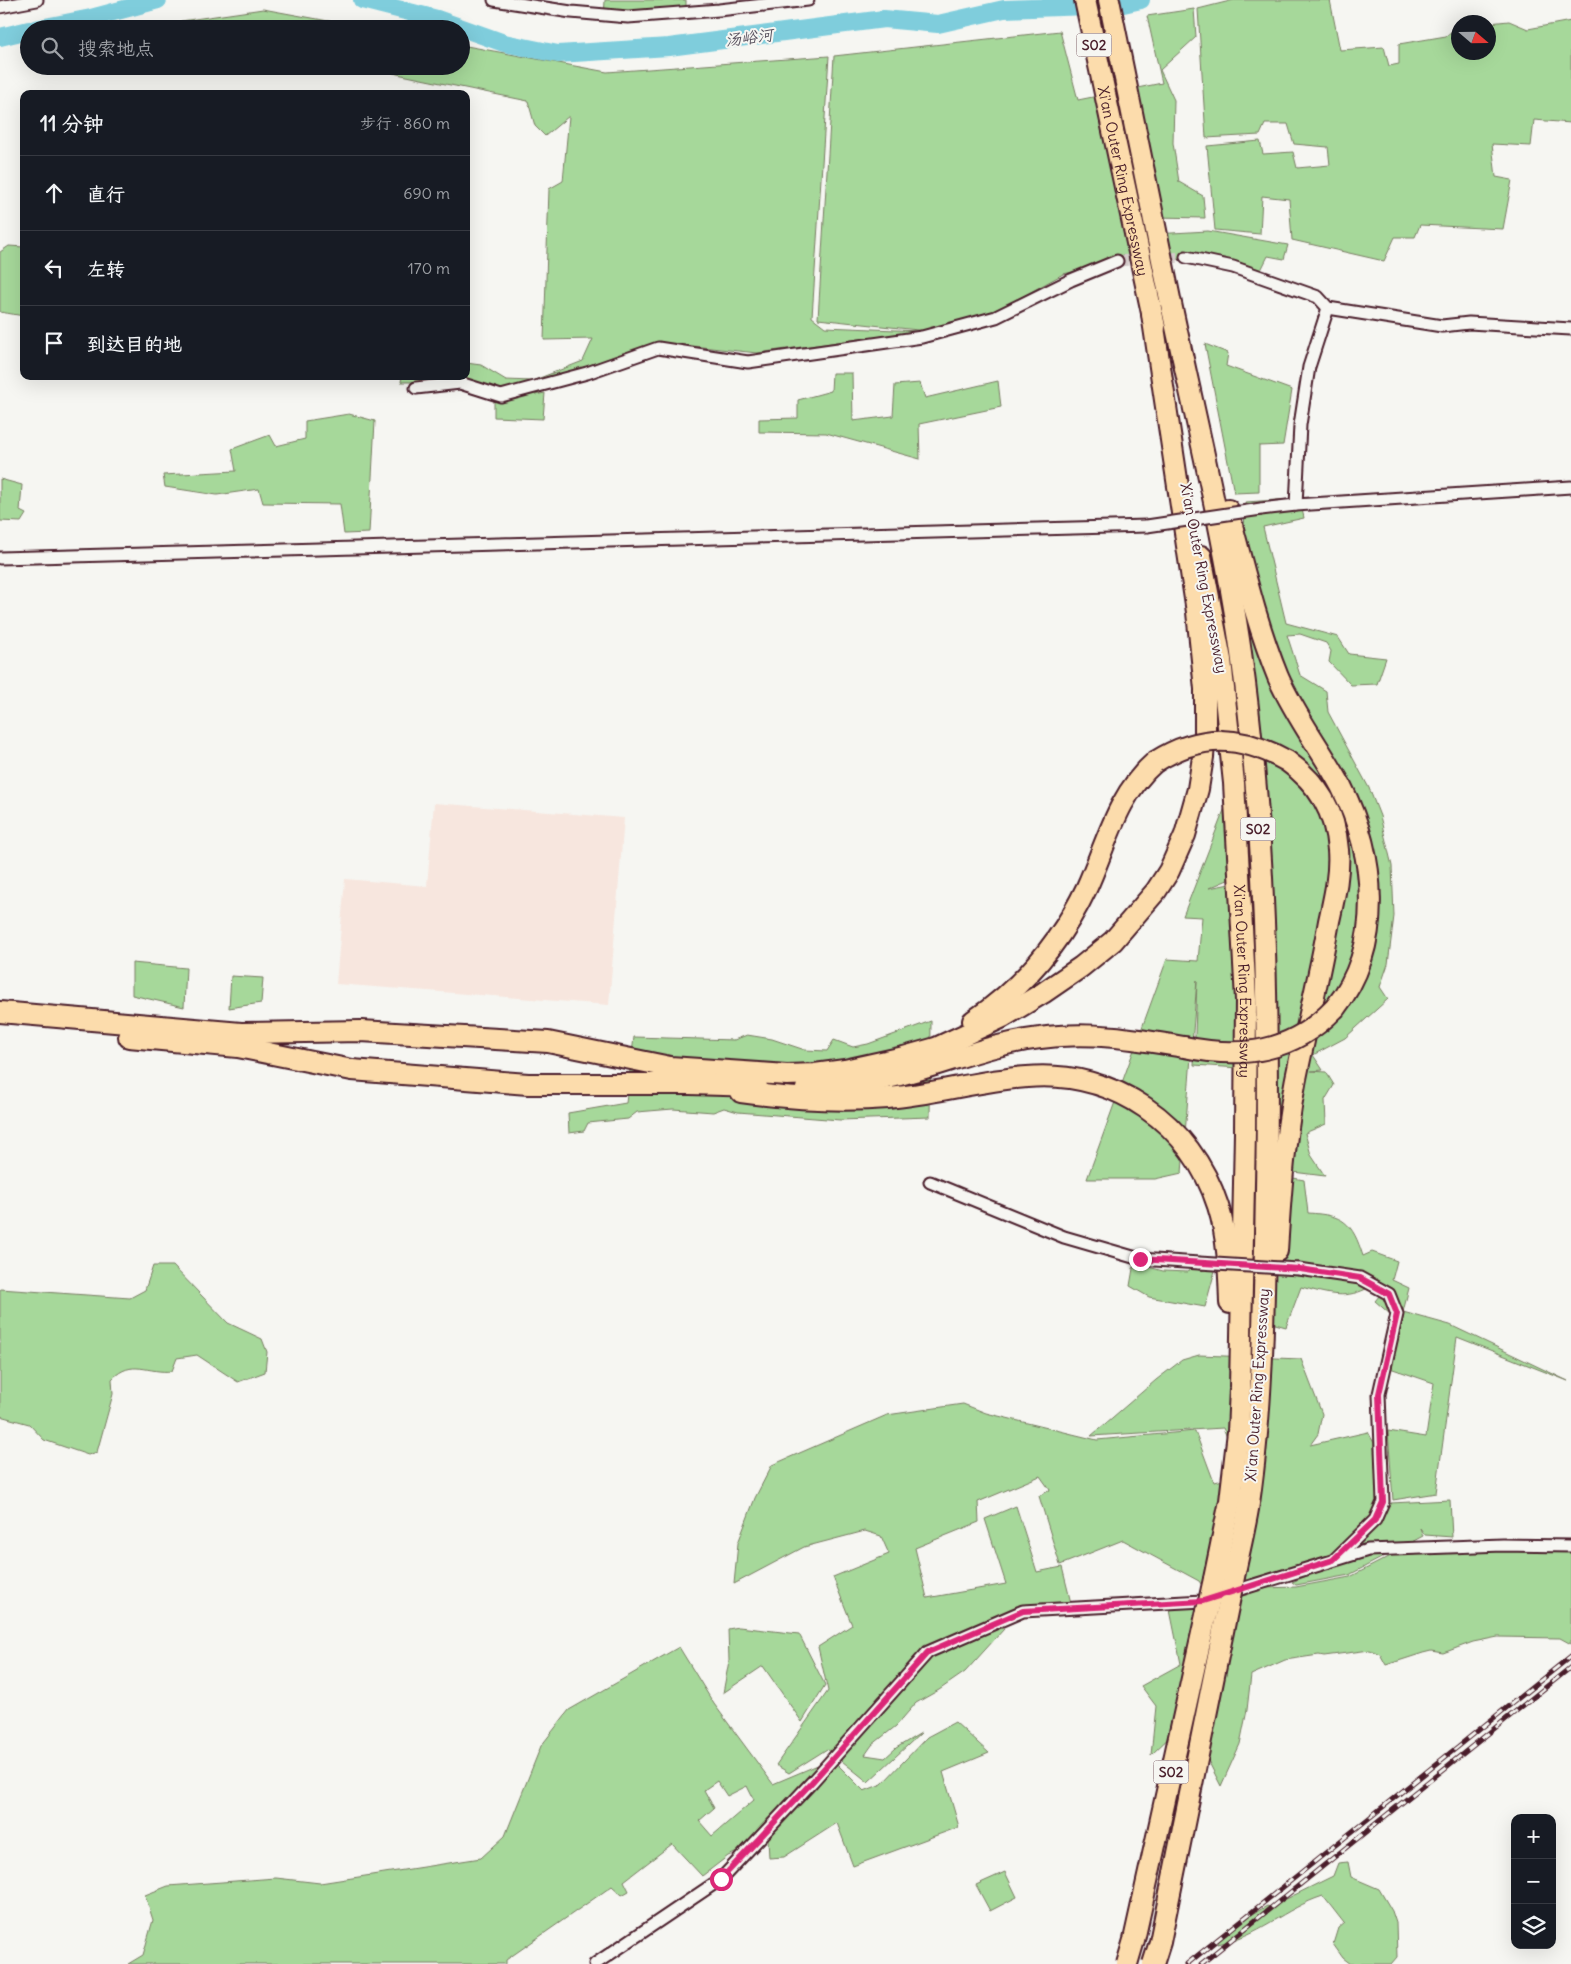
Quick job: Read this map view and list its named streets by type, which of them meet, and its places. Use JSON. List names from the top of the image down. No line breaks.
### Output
{"streets":{"highway":["S02","Xi'an Outer Ring Expressway"]},"water":["汤峪河"],"north":"right","page":{"search":"搜索地点","heading":["11 分钟","步行 · 860 m"],"list":[["直行","690 m"],["左转","170 m"],"到达目的地"],"map_buttons":["+","−"]}}
